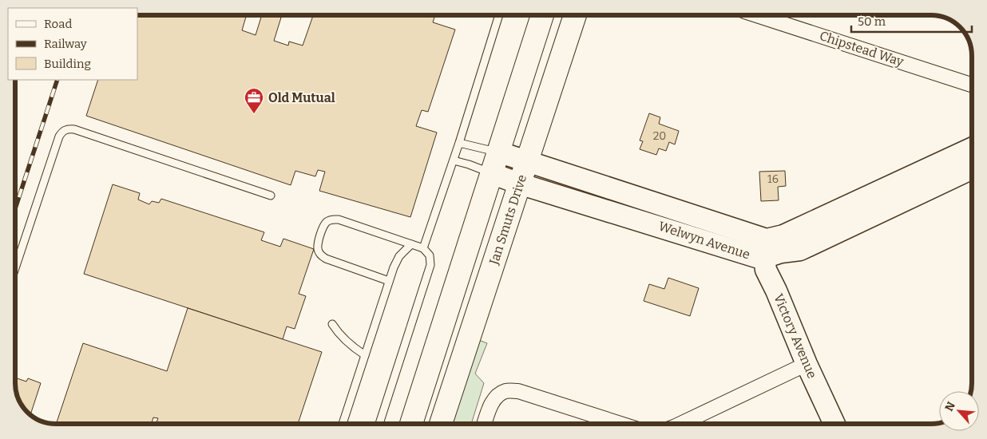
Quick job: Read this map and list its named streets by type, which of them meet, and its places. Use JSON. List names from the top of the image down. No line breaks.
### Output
{"streets":{"main road":["Jan Smuts Drive"],"street":["Chipstead Way","Welwyn Avenue","Victory Avenue"]},"crossings":[["Jan Smuts Drive","Welwyn Avenue"],["Welwyn Avenue","Victory Avenue"]],"places":{"office":["Old Mutual"]},"house_numbers":["20","16"],"legend":["Road","Railway","Building"],"scale_bar":"50 m","north":"top left"}
